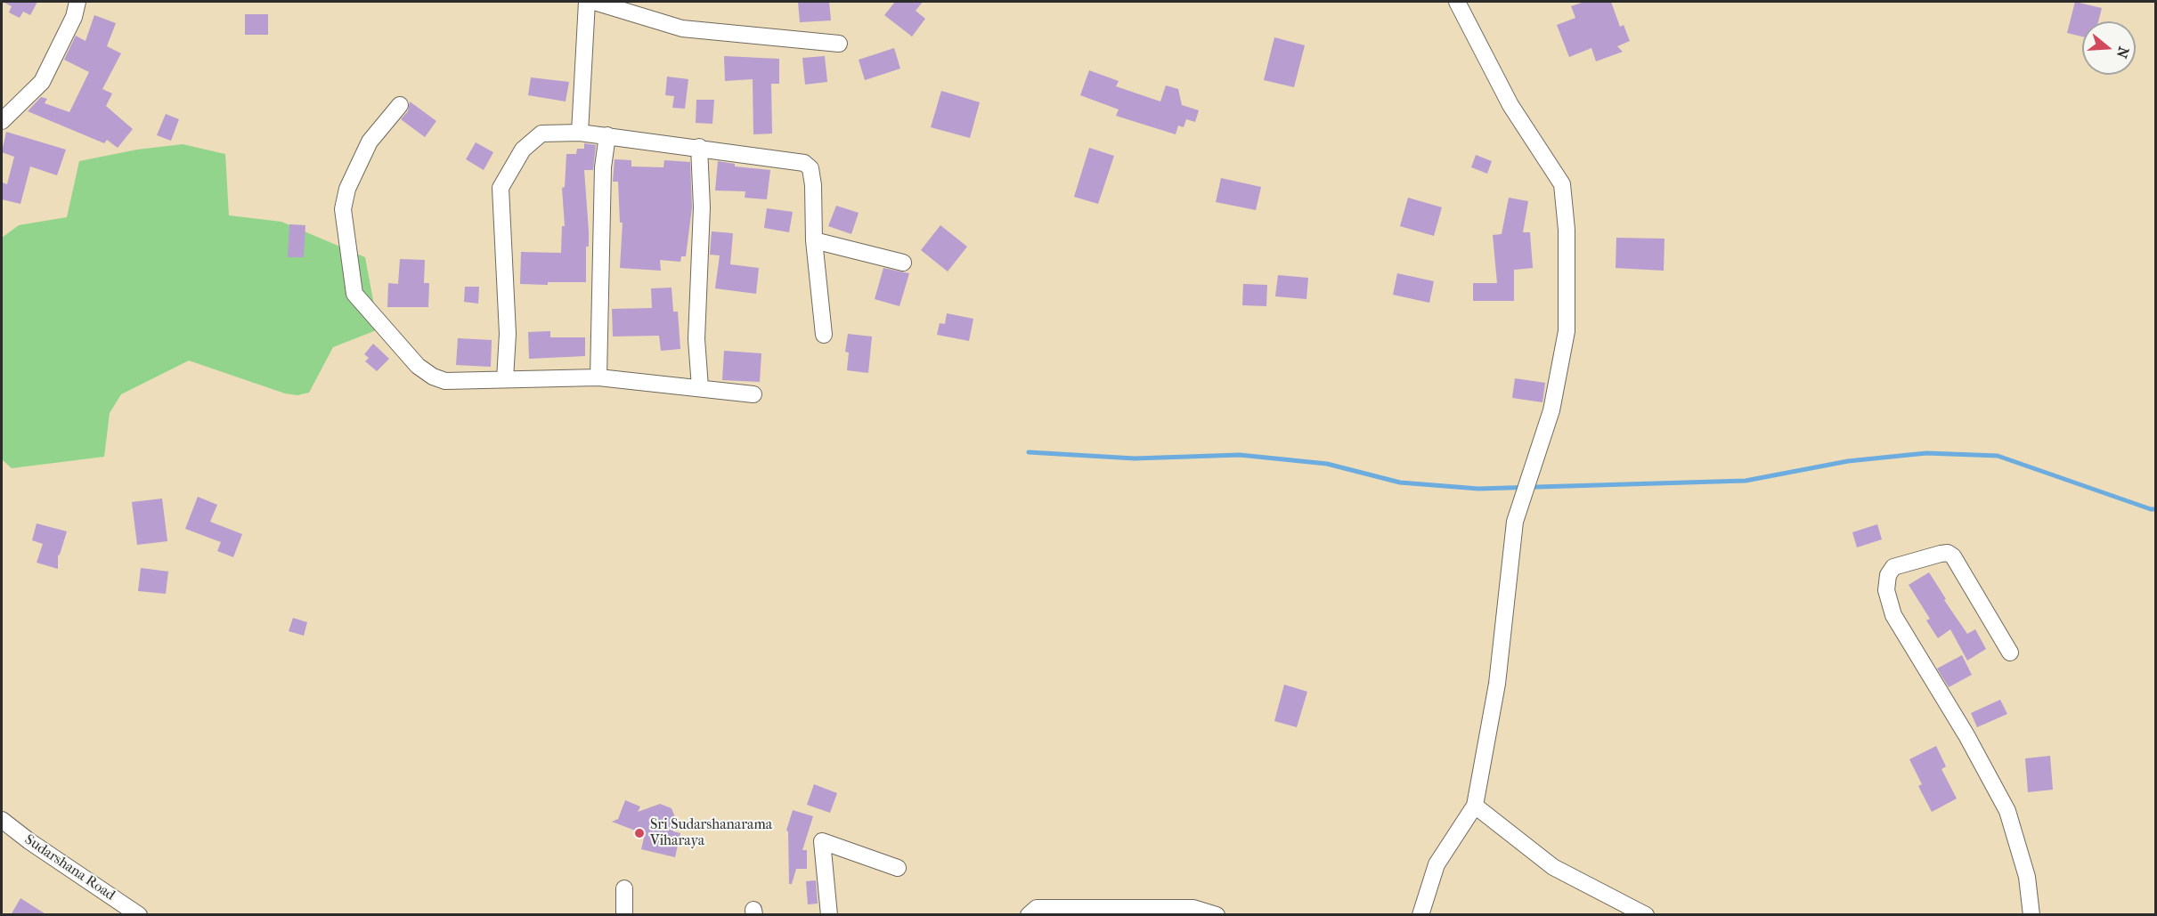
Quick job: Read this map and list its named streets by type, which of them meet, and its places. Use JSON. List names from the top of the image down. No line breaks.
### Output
{"streets":{"street":["Sudarshana Road"]},"places":["Sri Sudarshanarama Viharaya"],"north":"right"}
